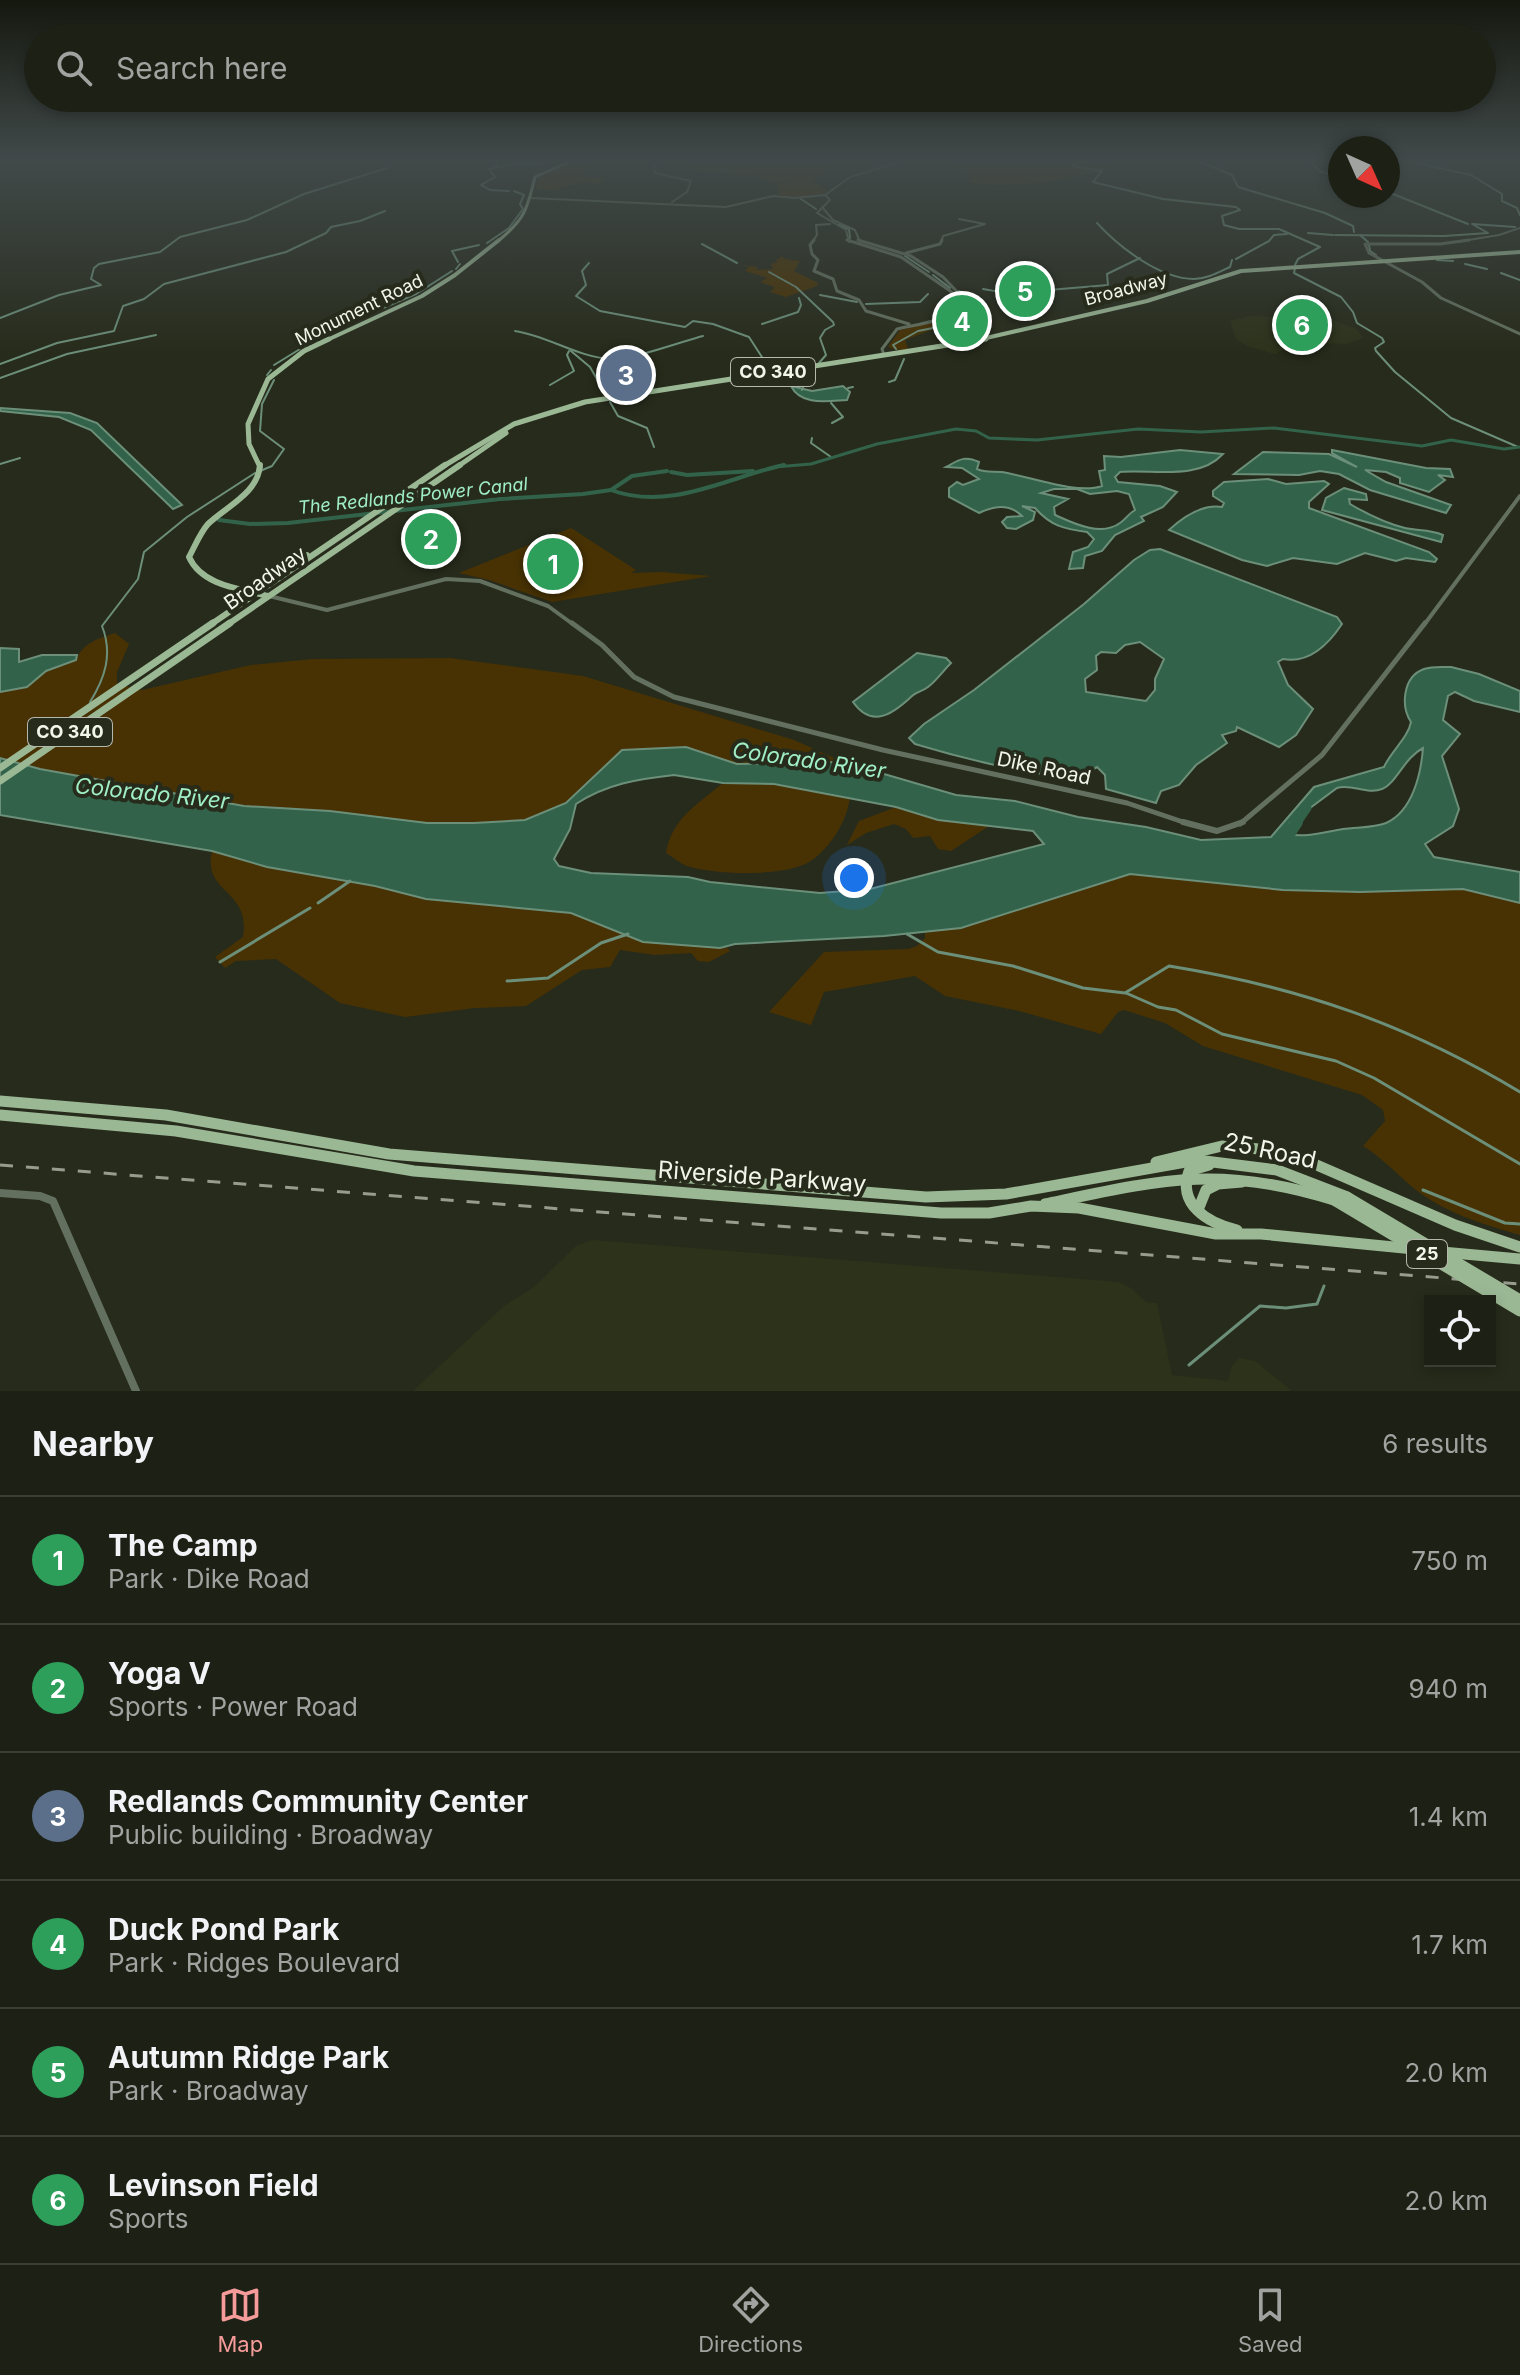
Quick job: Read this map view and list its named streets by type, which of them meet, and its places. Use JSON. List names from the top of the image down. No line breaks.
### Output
{"streets":{"main road":["Broadway","Monument Road","CO 340","25 Road","Riverside Parkway","25"],"street":["Dike Road"]},"crossings":[["Broadway","Monument Road"],["Broadway","Dike Road"],["Monument Road","Dike Road"],["25 Road","Riverside Parkway"]],"water":["The Redlands Power Canal","Colorado River"],"north":"bottom right","page":{"search":"Search here","pins":["5","4","6","3","2","1"],"heading":["Nearby","6 results"],"list":[{"mark":"1","name":"The Camp","note":"Park · Dike Road","value":"750 m"},{"mark":"2","name":"Yoga V","note":"Sports · Power Road","value":"940 m"},{"mark":"3","name":"Redlands Community Center","note":"Public building · Broadway","value":"1.4 km"},{"mark":"4","name":"Duck Pond Park","note":"Park · Ridges Boulevard","value":"1.7 km"},{"mark":"5","name":"Autumn Ridge Park","note":"Park · Broadway","value":"2.0 km"},{"mark":"6","name":"Levinson Field","note":"Sports","value":"2.0 km"}],"nav":["Map","Directions","Saved"]}}
